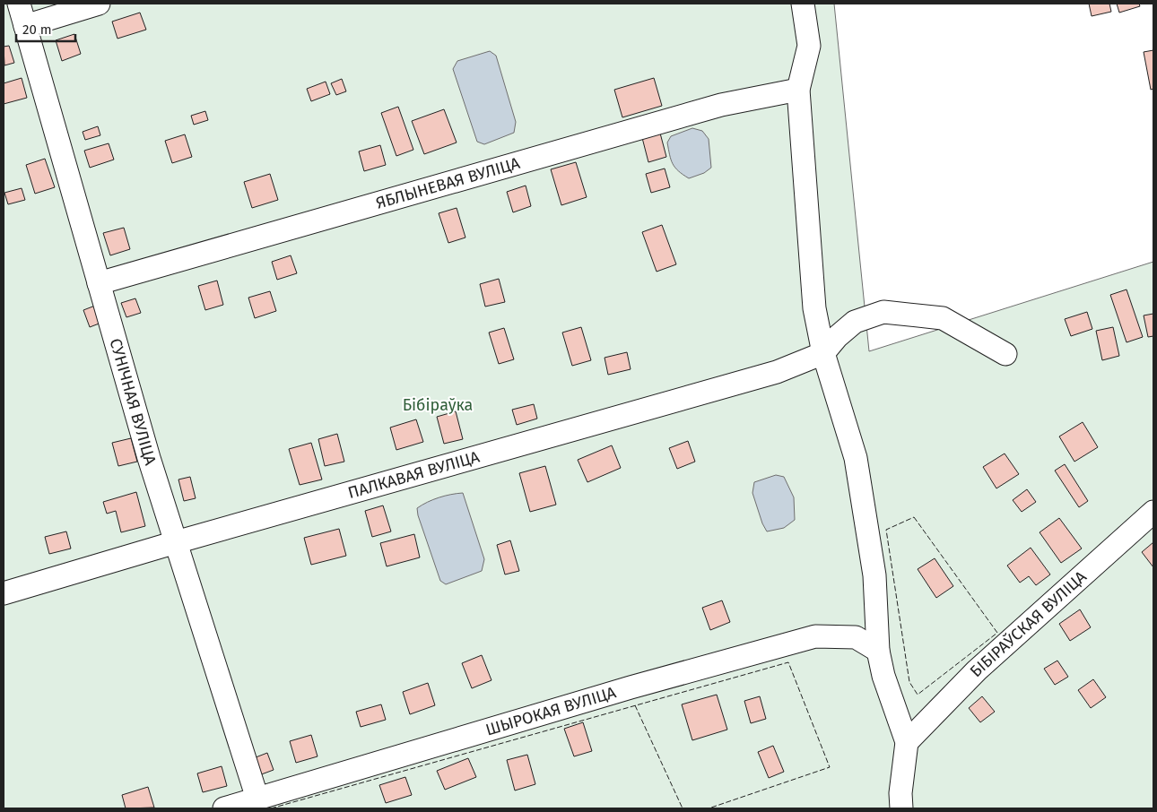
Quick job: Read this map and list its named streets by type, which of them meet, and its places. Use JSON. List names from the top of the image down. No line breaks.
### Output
{"streets":{"street":["ЯБЛЫНЕВАЯ ВУЛІЦА","СУНІЧНАЯ ВУЛІЦА","ПАЛКАВАЯ ВУЛІЦА","БІБІРАЎСКАЯ ВУЛІЦА","ШЫРОКАЯ ВУЛІЦА"]},"crossings":[["ЯБЛЫНЕВАЯ ВУЛІЦА","СУНІЧНАЯ ВУЛІЦА"],["СУНІЧНАЯ ВУЛІЦА","ПАЛКАВАЯ ВУЛІЦА"],["СУНІЧНАЯ ВУЛІЦА","ШЫРОКАЯ ВУЛІЦА"]],"parks":["Бібіраўка"],"scale_bar":"20 m"}
